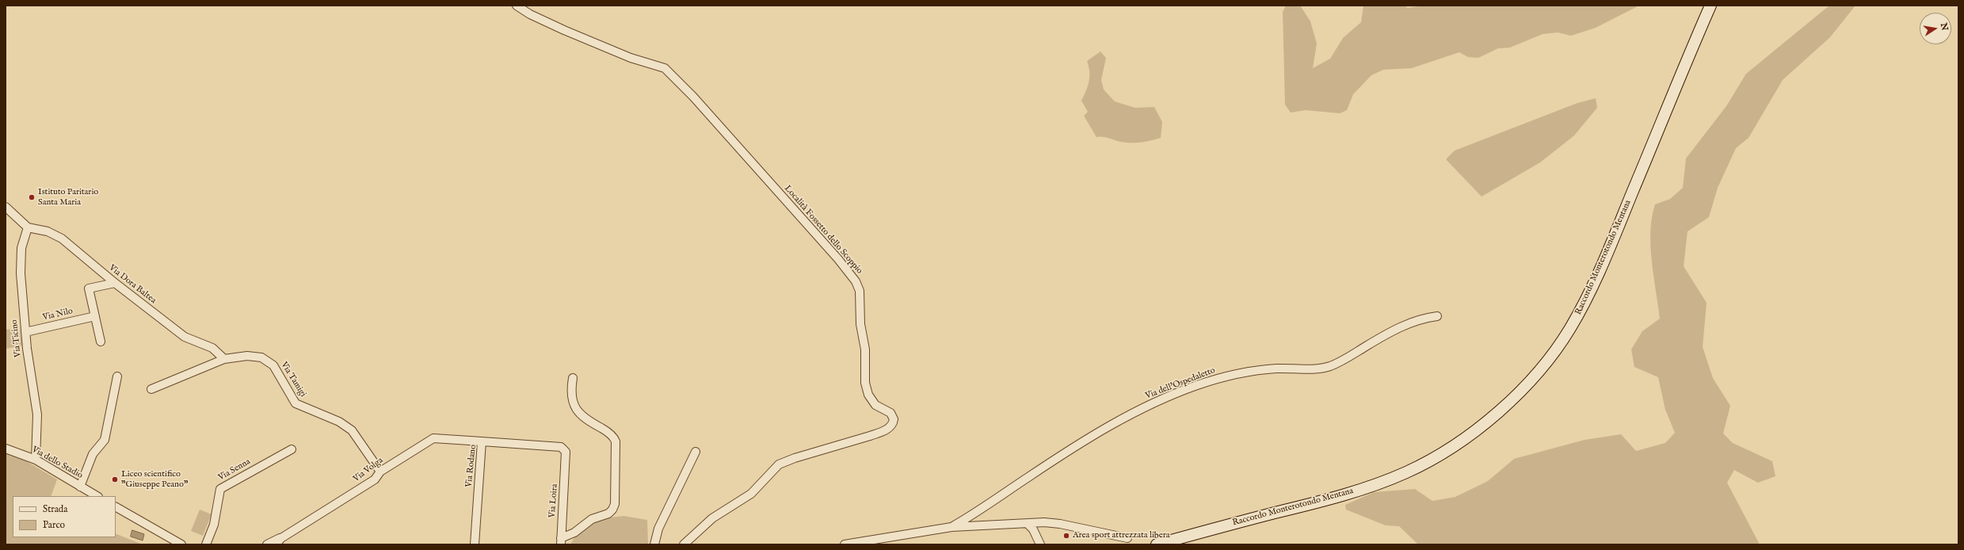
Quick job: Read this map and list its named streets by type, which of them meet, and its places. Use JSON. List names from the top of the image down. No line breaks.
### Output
{"streets":{"main road":["Raccordo Monterotondo Mentana"],"street":["Località Fossetto dello Scoppio","Via Dora Baltea","Via Nilo","Via Ticino","Via Tamigi","Via dell'Ospedaletto","Via dello Stadio","Via Rodano","Via Senna","Via Volga","Via Loira"]},"crossings":[["Via Dora Baltea","Via Ticino"],["Via Dora Baltea","Via Tamigi"],["Via Nilo","Via Ticino"],["Via Ticino","Via dello Stadio"],["Via Tamigi","Via Volga"],["Via Rodano","Via Volga"],["Via Rodano","Via Loira"]],"places":["Istituto Paritario Santa Maria","Liceo scientifico \"Giuseppe Peano\"","Area sport attrezzata libera"],"legend":["Strada","Parco"],"north":"right"}
